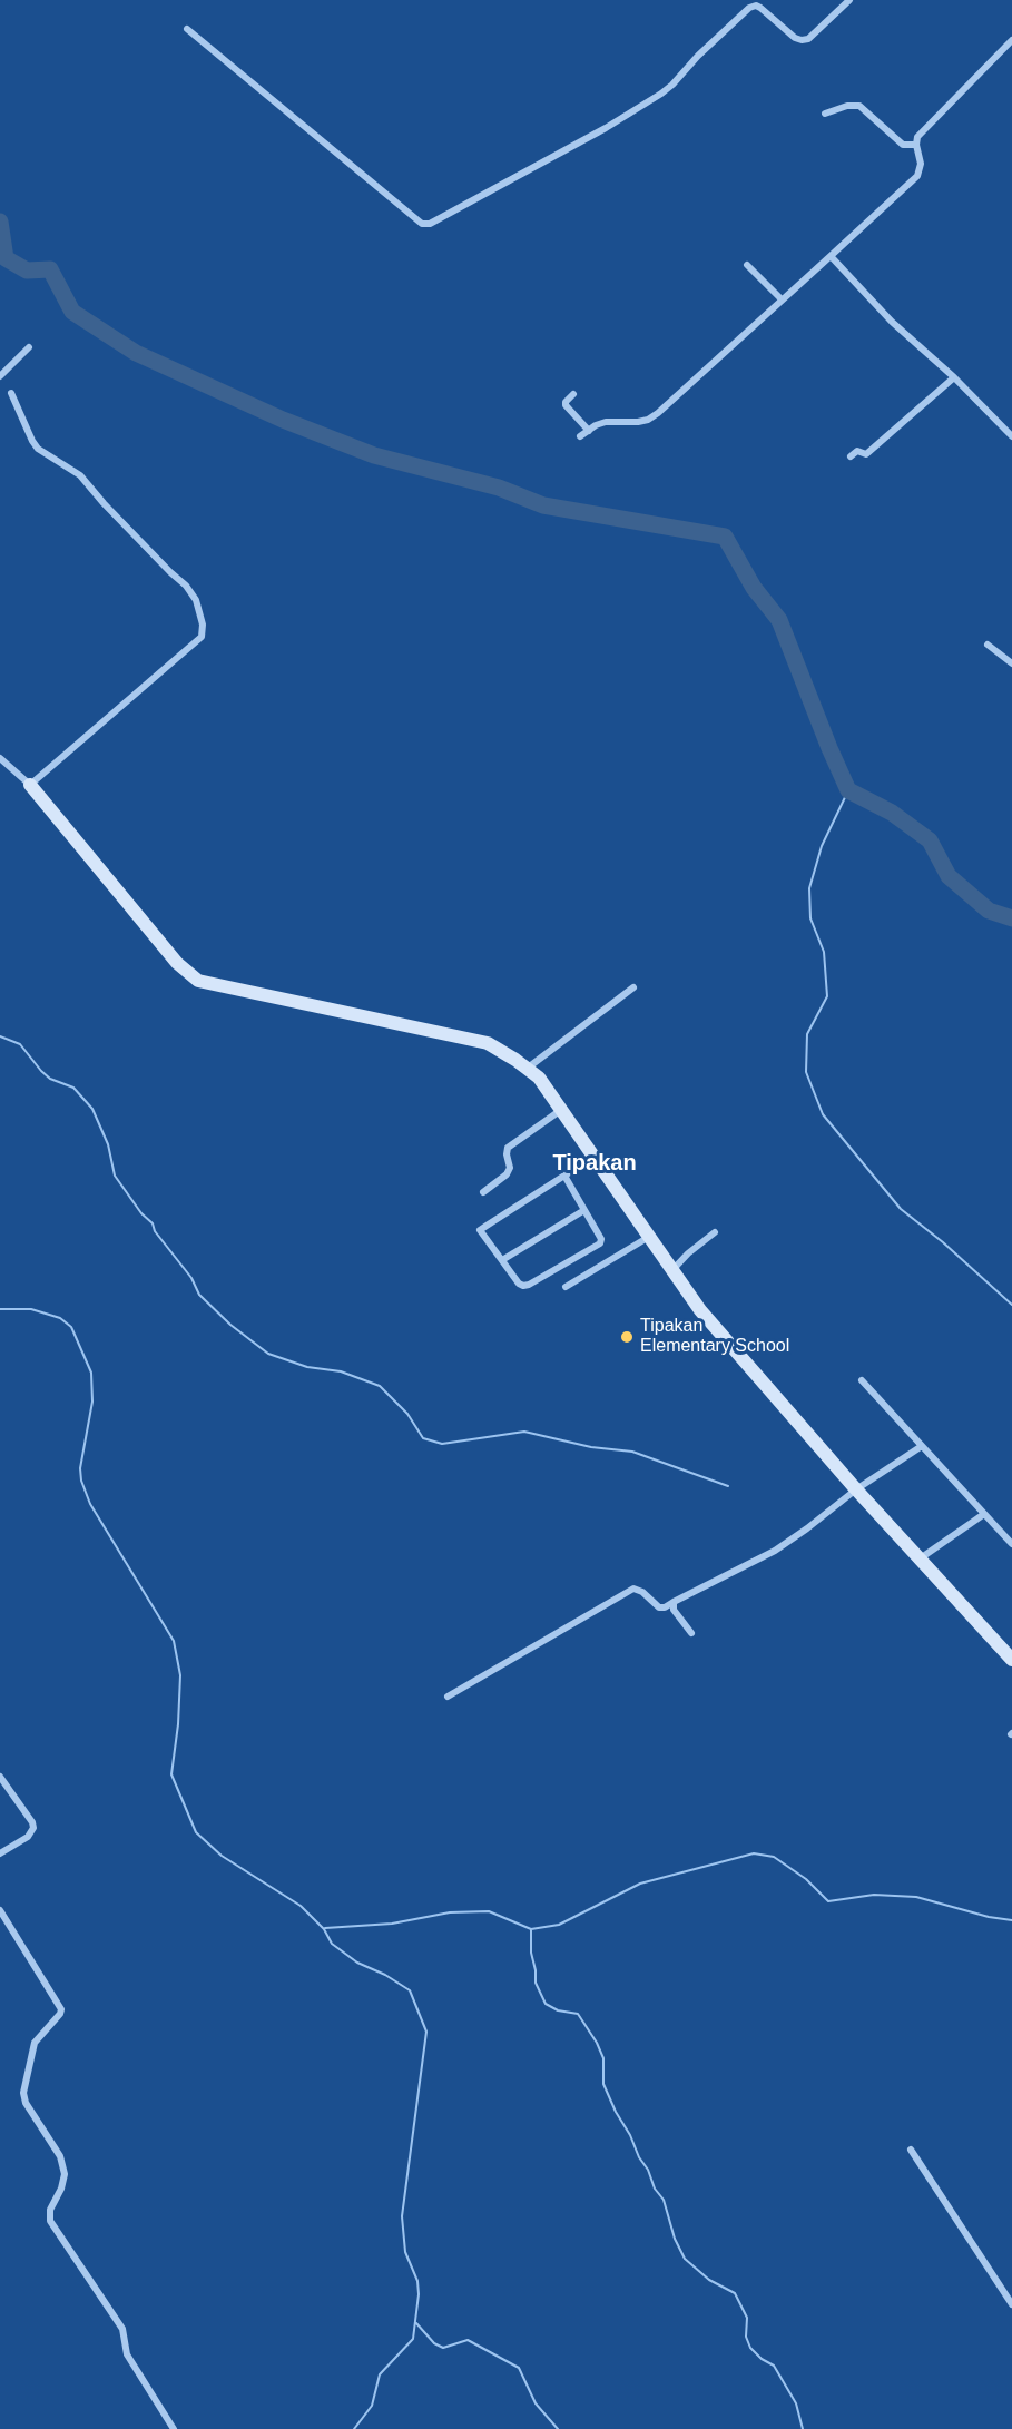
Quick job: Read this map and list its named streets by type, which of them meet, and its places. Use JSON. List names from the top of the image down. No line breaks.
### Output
{"districts":["Tipakan"],"places":["Tipakan Elementary School"]}
